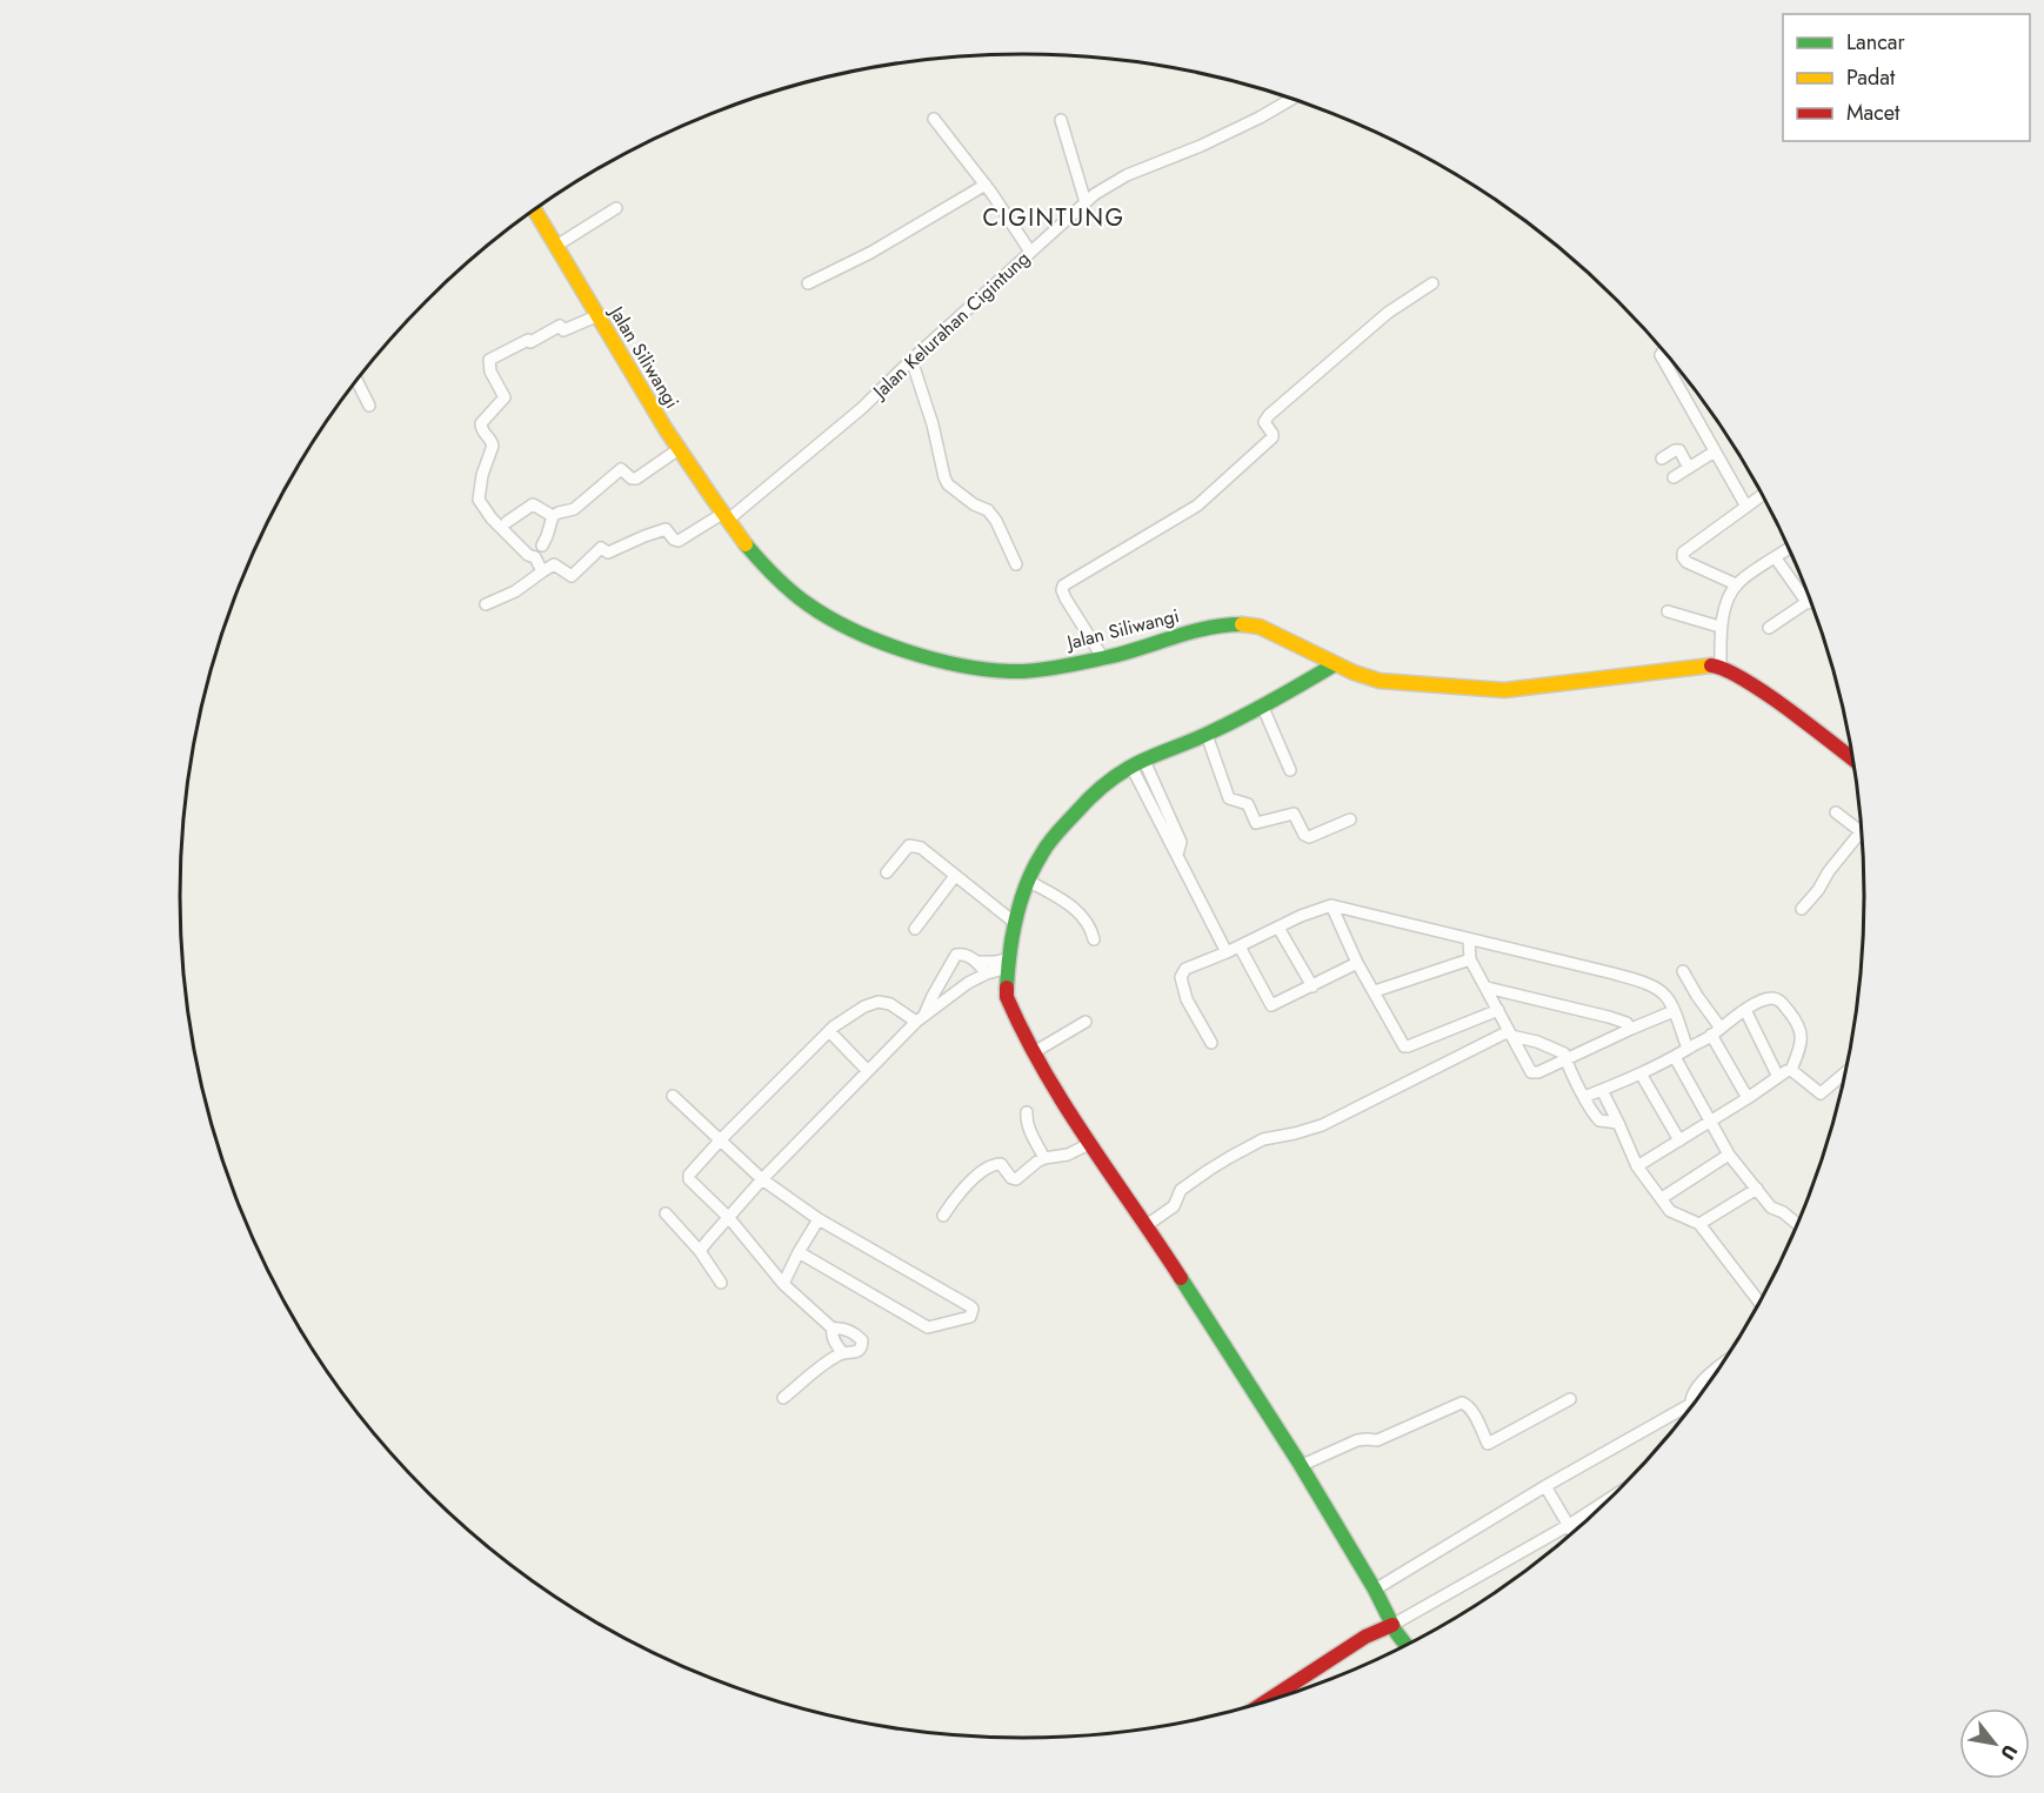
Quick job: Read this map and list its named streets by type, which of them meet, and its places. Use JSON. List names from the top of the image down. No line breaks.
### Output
{"streets":{"main road":["Jalan Siliwangi"],"street":["Jalan Kelurahan Cigintung"]},"crossings":[["Jalan Kelurahan Cigintung","Jalan Siliwangi"]],"districts":["CIGINTUNG"],"legend":["Lancar","Padat","Macet"],"north":"bottom right"}
